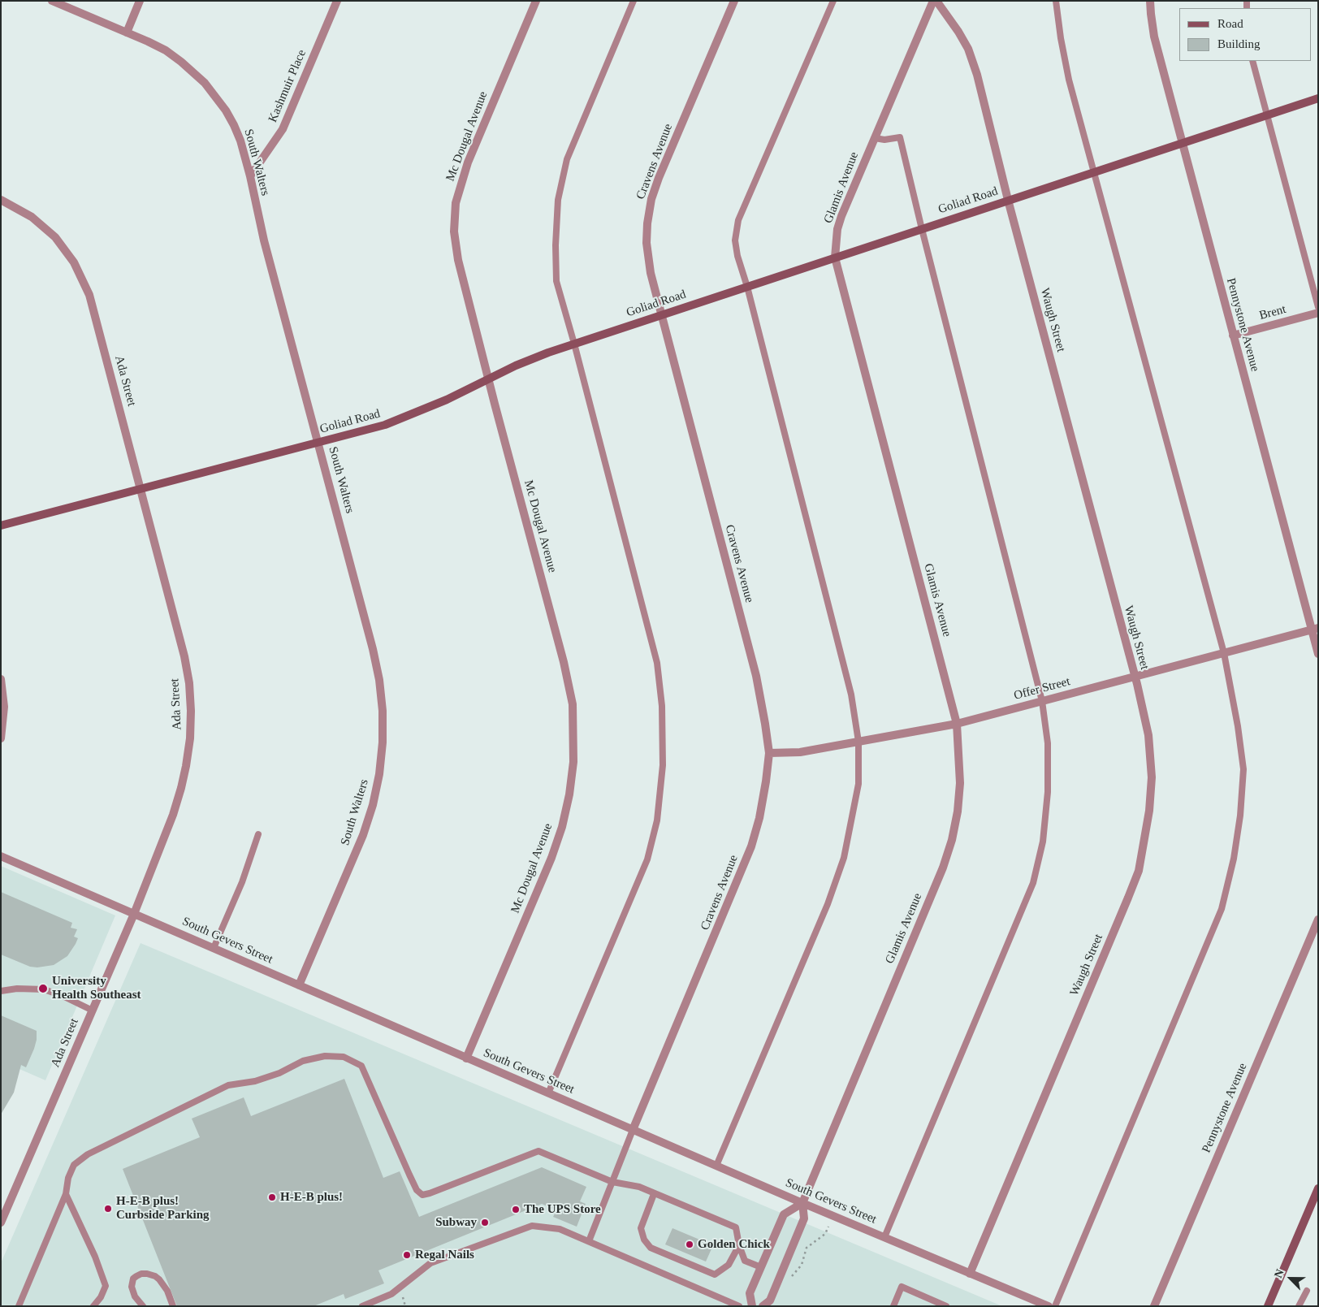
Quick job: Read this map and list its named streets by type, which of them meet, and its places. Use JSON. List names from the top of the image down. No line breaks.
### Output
{"streets":{"main road":["Goliad Road"],"street":["Kashmuir Place","Mc Dougal Avenue","Cravens Avenue","South Walters","Glamis Avenue","Brent","Waugh Street","Pennystone Avenue","Ada Street","Offer Street","South Gevers Street"]},"crossings":[["Kashmuir Place","South Walters"],["Mc Dougal Avenue","Goliad Road"],["Mc Dougal Avenue","South Gevers Street"],["Cravens Avenue","Goliad Road"],["Cravens Avenue","Offer Street"],["Cravens Avenue","South Gevers Street"],["South Walters","Goliad Road"],["South Walters","South Gevers Street"],["Glamis Avenue","Goliad Road"],["Glamis Avenue","Waugh Street"],["Glamis Avenue","Offer Street"],["Glamis Avenue","South Gevers Street"],["Goliad Road","Waugh Street"],["Goliad Road","Pennystone Avenue"],["Goliad Road","Ada Street"],["Brent","Pennystone Avenue"],["Waugh Street","Offer Street"],["Waugh Street","South Gevers Street"],["Pennystone Avenue","Offer Street"],["Ada Street","South Gevers Street"]],"places":["University Health Southeast","H-E-B plus!","H-E-B plus! Curbside Parking","The UPS Store","Subway","Golden Chick","Regal Nails"],"legend":["Road","Building"],"north":"top left"}
